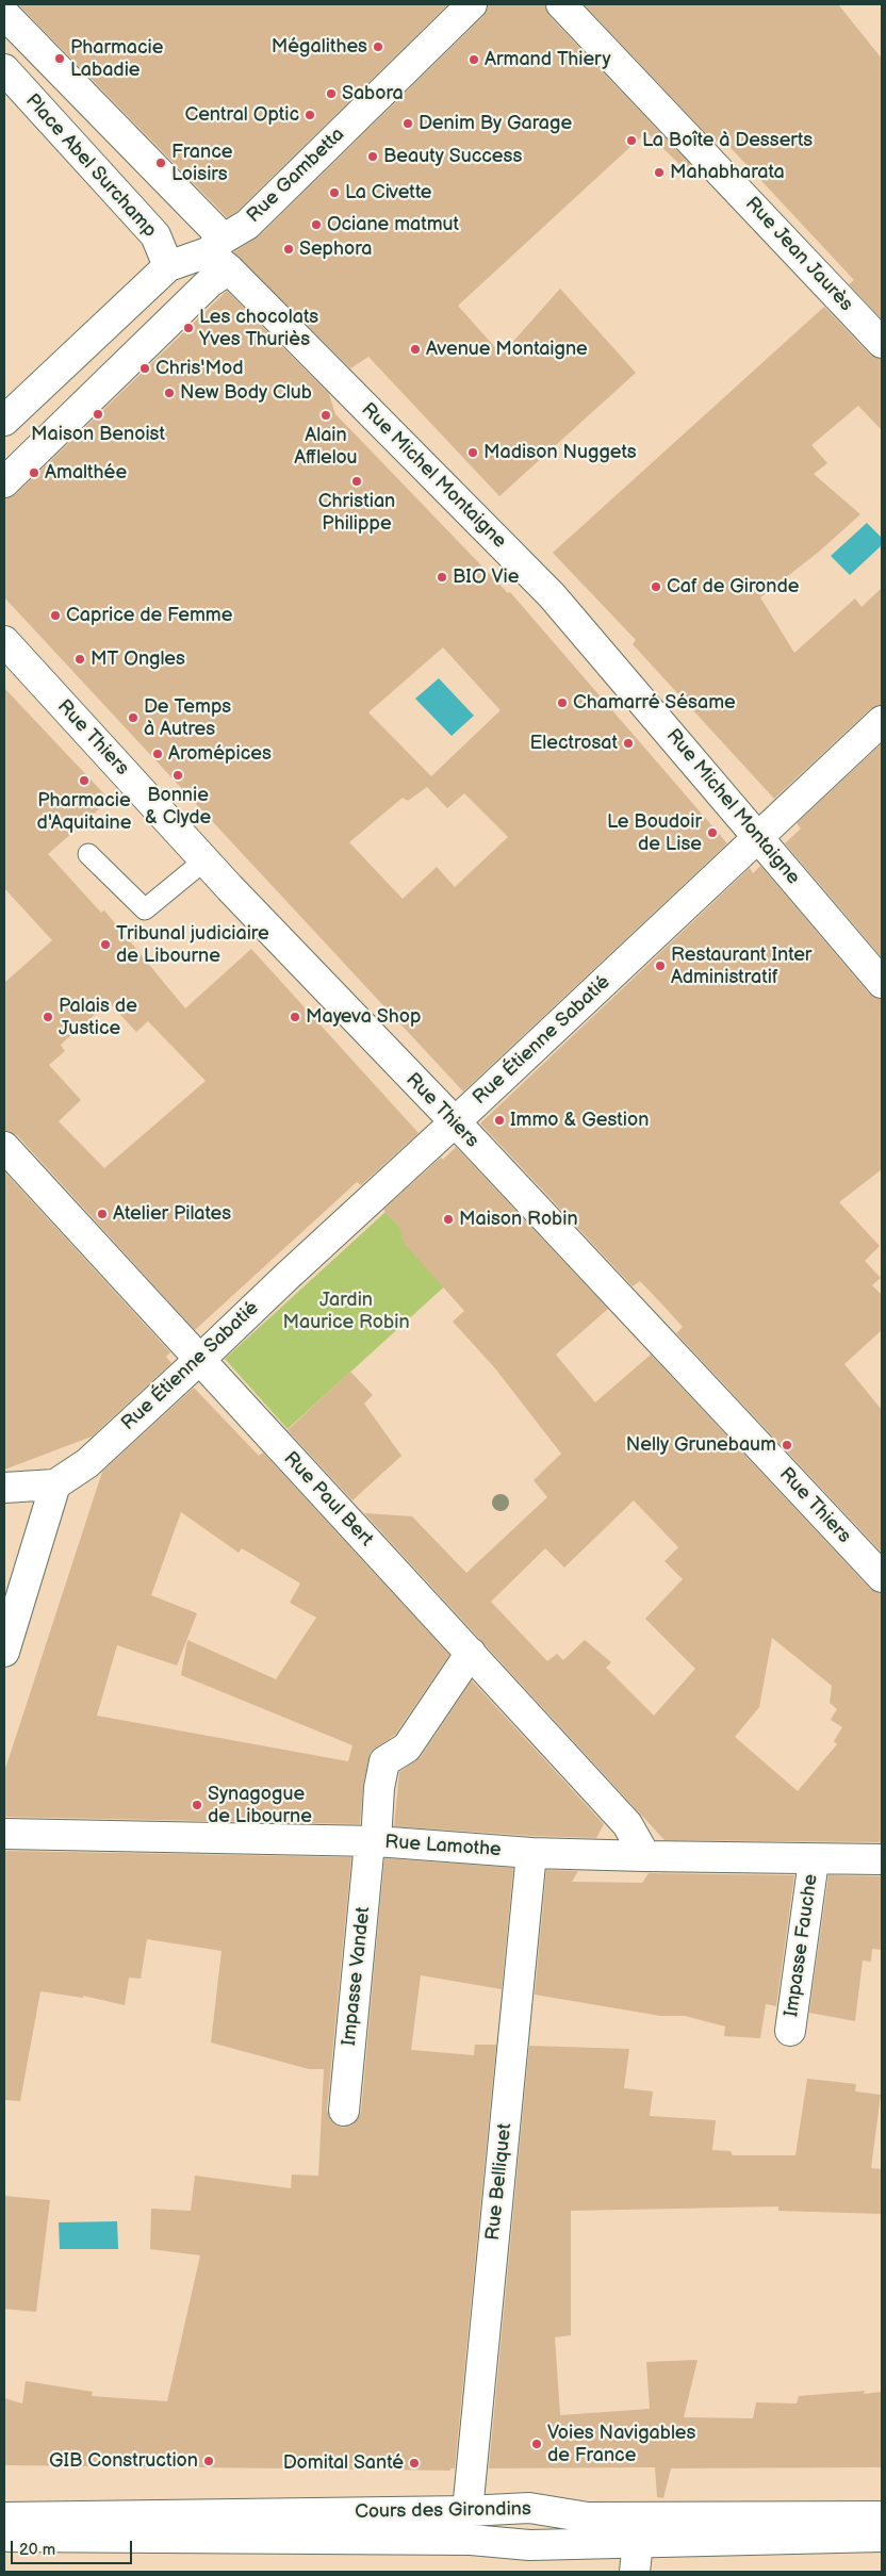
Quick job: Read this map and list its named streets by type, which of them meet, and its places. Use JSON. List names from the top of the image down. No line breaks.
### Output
{"streets":{"street":["Place Abel Surchamp","Rue Gambetta","Rue Jean Jaurès","Rue Michel Montaigne","Rue Thiers","Rue Étienne Sabatié","Rue Paul Bert","Rue Lamothe","Impasse Fauche","Impasse Vandet","Rue Belliquet","Cours des Girondins"]},"crossings":[["Rue Gambetta","Rue Michel Montaigne"],["Rue Michel Montaigne","Rue Étienne Sabatié"],["Rue Thiers","Rue Étienne Sabatié"],["Rue Étienne Sabatié","Rue Paul Bert"],["Rue Paul Bert","Rue Lamothe"],["Rue Paul Bert","Impasse Vandet"],["Rue Lamothe","Impasse Fauche"],["Rue Lamothe","Impasse Vandet"],["Rue Lamothe","Rue Belliquet"],["Rue Belliquet","Cours des Girondins"]],"parks":["Jardin Maurice Robin"],"places":["Mégalithes","Pharmacie Labadie","Armand Thiery","Sabora","Central Optic","Denim By Garage","La Boîte à Desserts","Beauty Success","France Loisirs","Mahabharata","La Civette","Ociane matmut","Sephora","Les chocolats Yves Thuriès","Avenue Montaigne","Chris'Mod","New Body Club","Maison Benoist","Alain Afflelou","Madison Nuggets","Amalthée","Christian Philippe","BIO Vie","Caf de Gironde","Caprice de Femme","MT Ongles","Chamarré Sésame","De Temps à Autres","Electrosat","Aromépices","Bonnie & Clyde","Pharmacie d'Aquitaine","Le Boudoir de Lise","Tribunal judiciaire de Libourne","Restaurant Inter Administratif","Palais de Justice","Mayeva Shop","Immo & Gestion","Atelier Pilates","Maison Robin","Nelly Grunebaum","Synagogue de Libourne","Voies Navigables de France","GIB Construction","Domital Santé"],"scale_bar":"20 m"}
